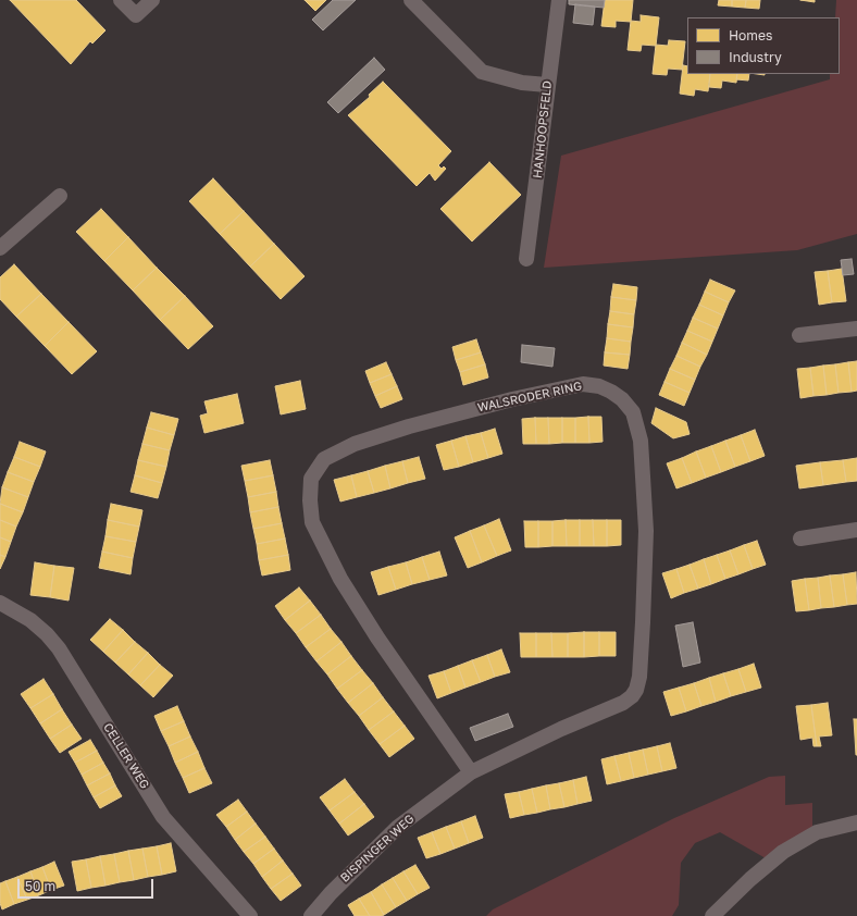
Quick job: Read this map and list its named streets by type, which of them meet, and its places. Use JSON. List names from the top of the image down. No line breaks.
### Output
{"streets":{"street":["HANHOOPSFELD","WALSRODER RING","CELLER WEG","BISPINGER WEG"]},"crossings":[["WALSRODER RING","BISPINGER WEG"]],"legend":["Homes","Industry"],"scale_bar":"50 m"}
